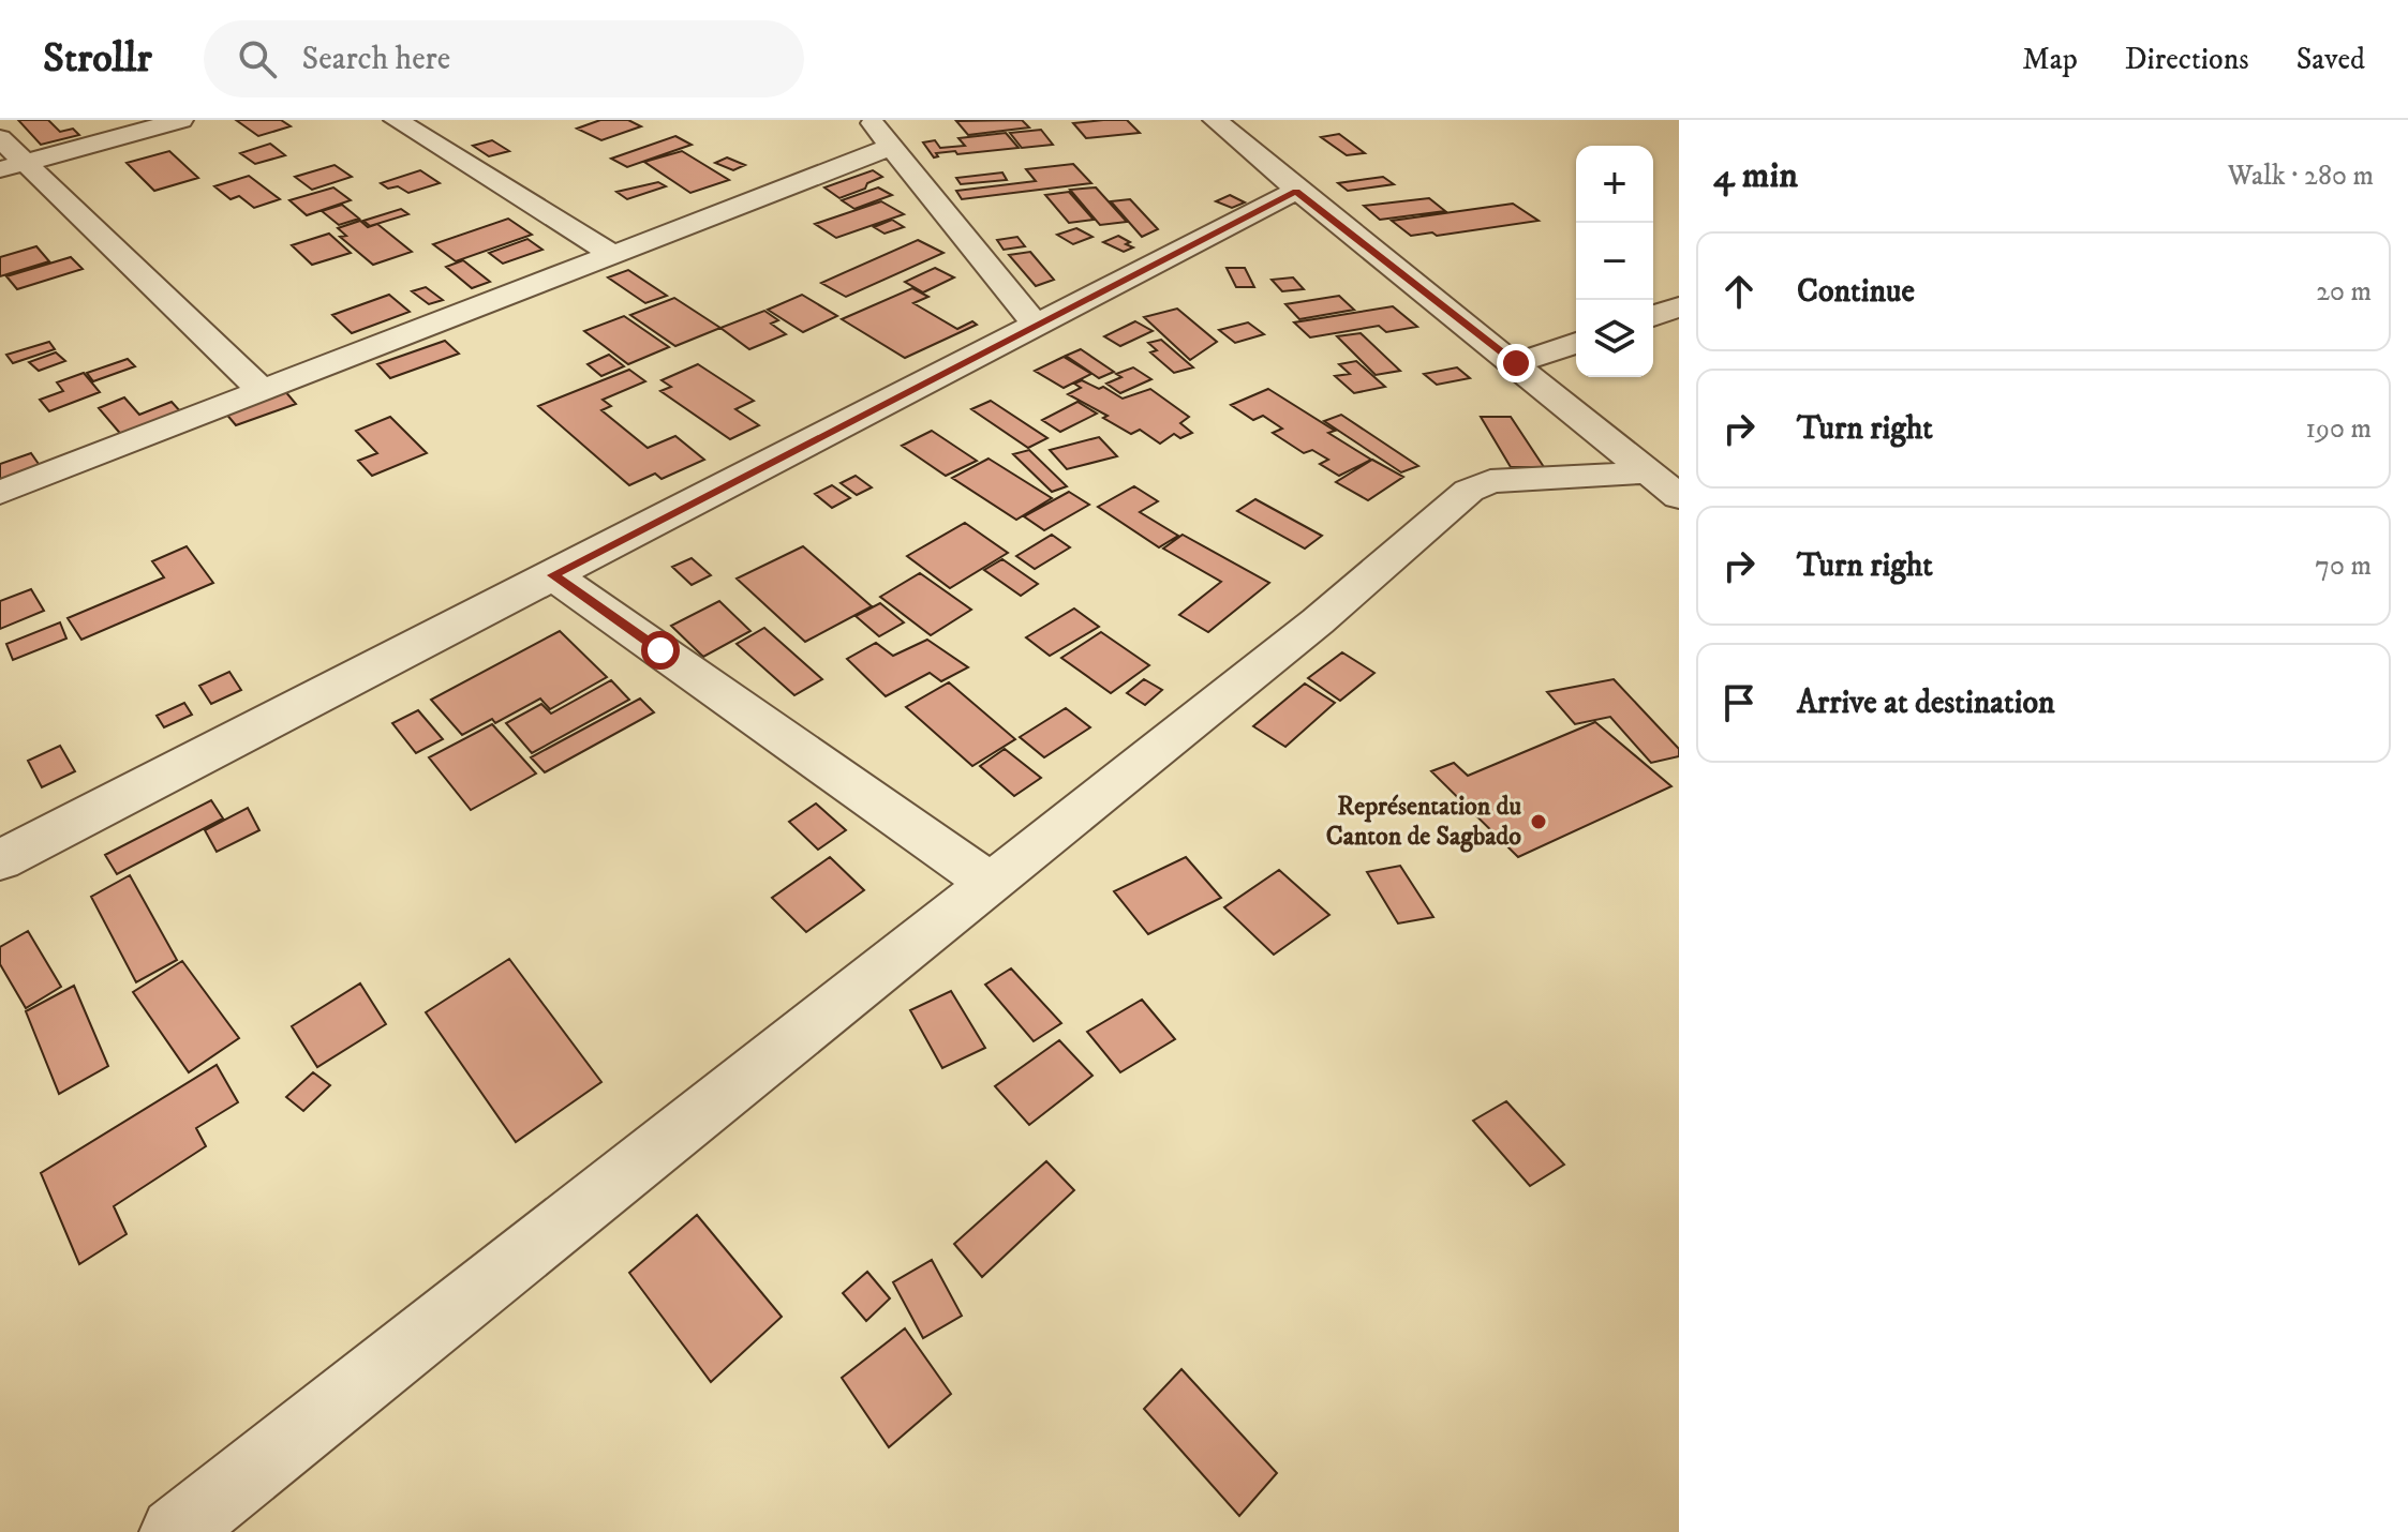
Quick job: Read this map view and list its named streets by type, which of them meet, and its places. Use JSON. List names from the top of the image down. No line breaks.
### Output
{"places":["Représentation du Canton de Sagbado"],"page":{"header":"Strollr","search":"Search here","nav":["Map","Directions","Saved"],"heading":["4 min","Walk · 280 m"],"map_buttons":["+","−"],"list":[["Continue","20 m"],["Turn right","190 m"],["Turn right","70 m"],"Arrive at destination"]}}
